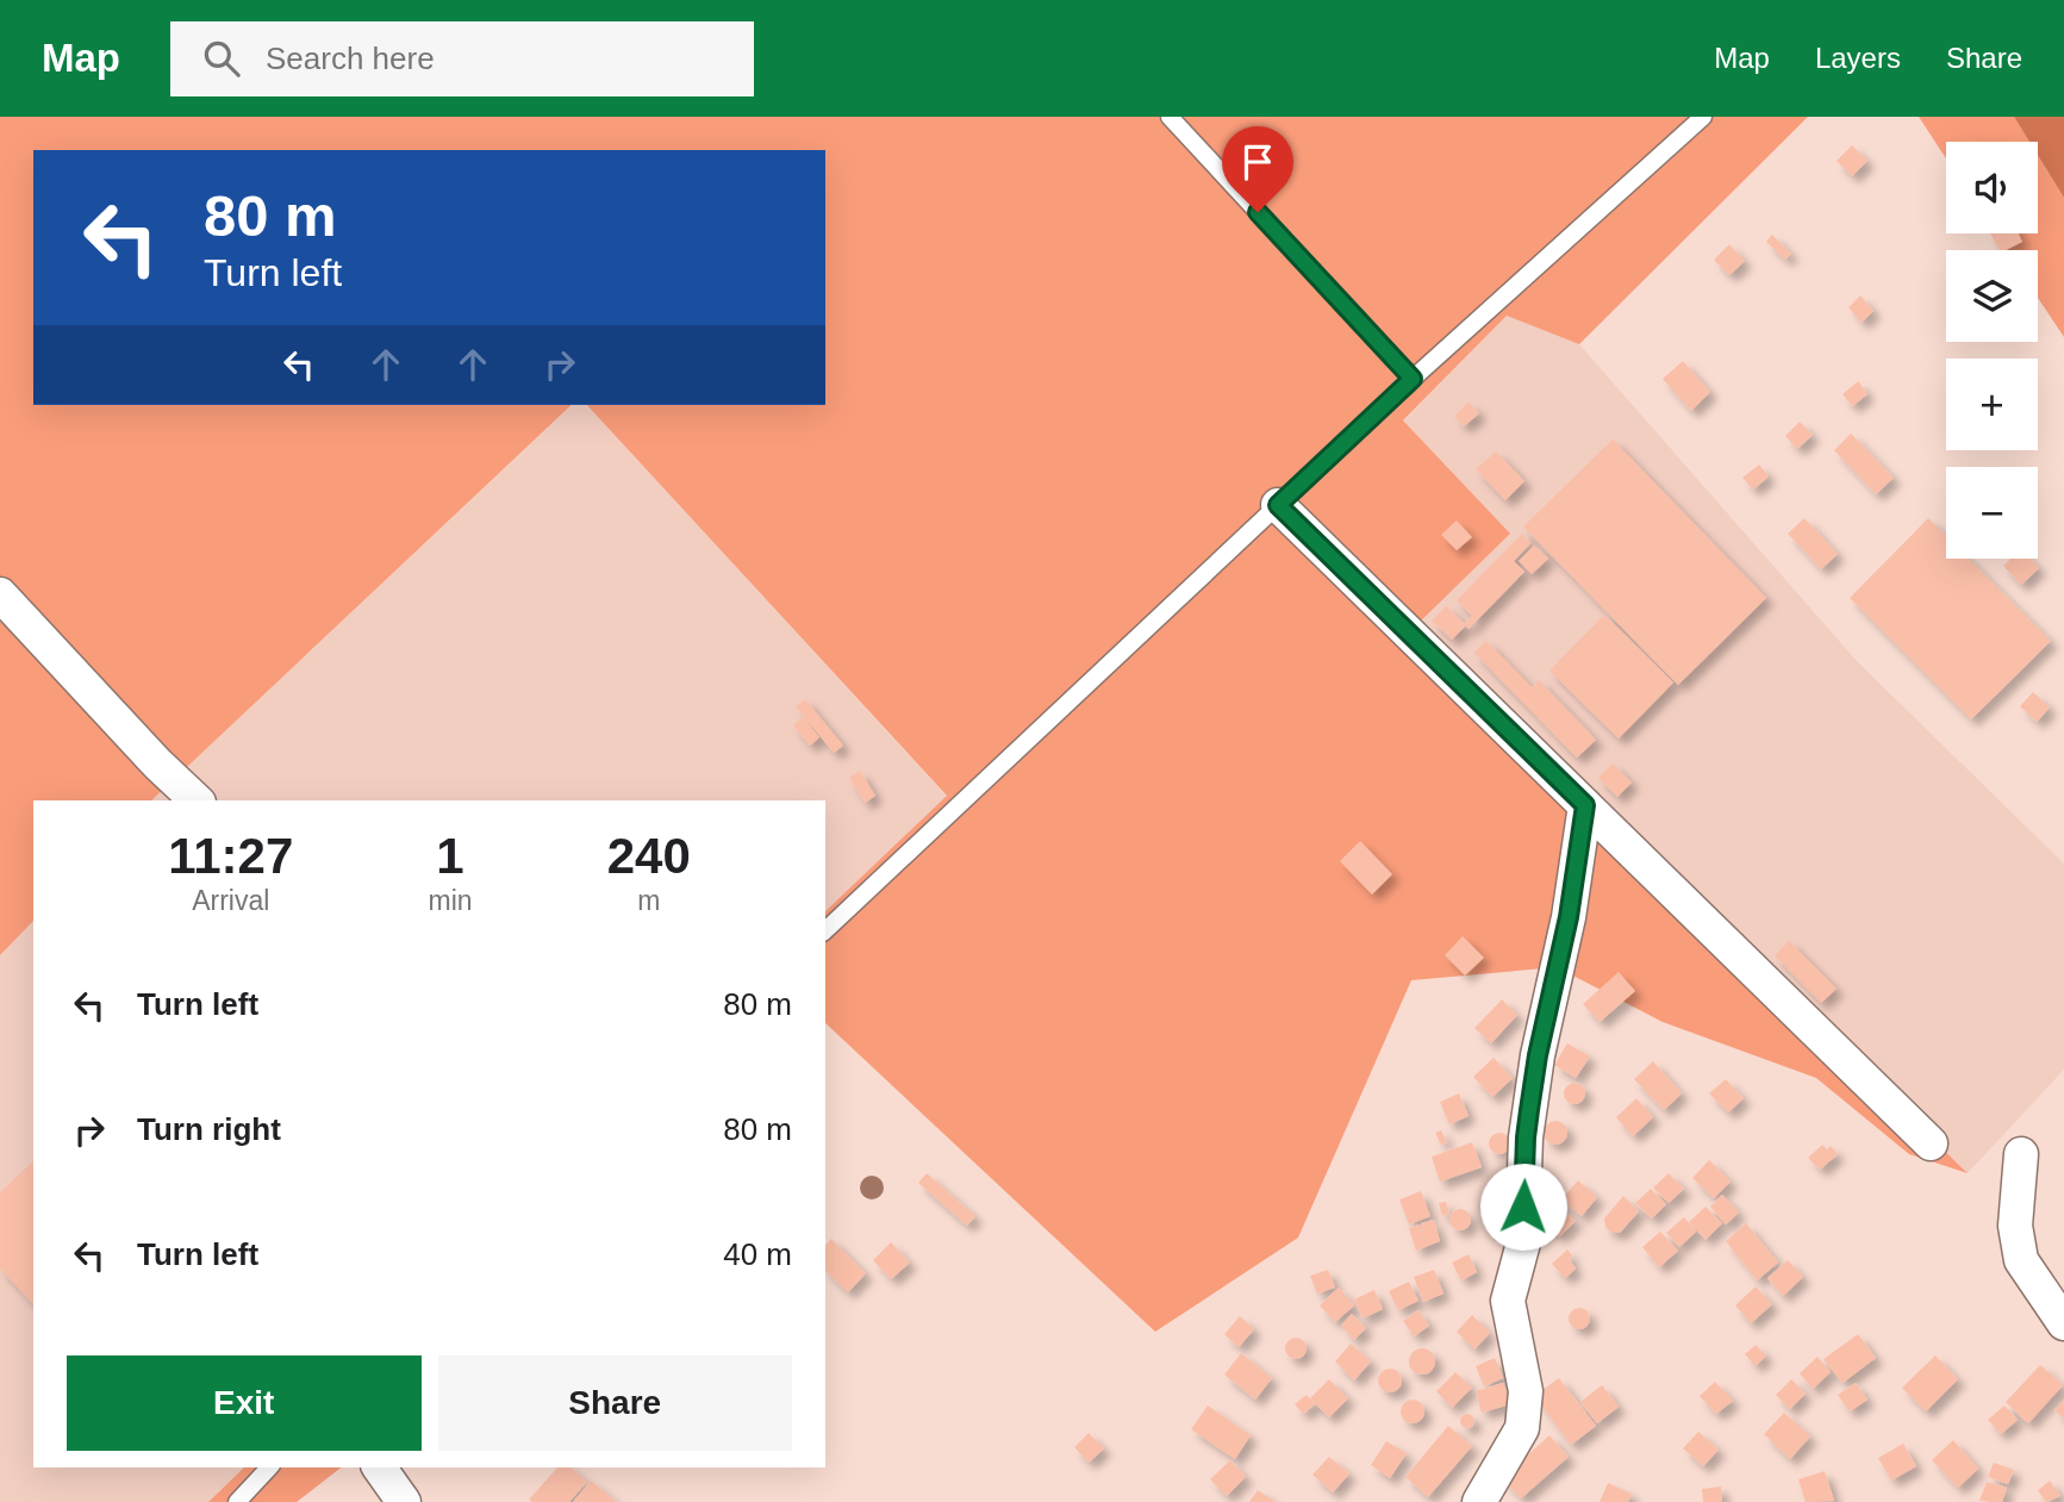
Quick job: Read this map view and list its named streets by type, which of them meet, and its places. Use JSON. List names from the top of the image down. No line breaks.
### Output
{"page":{"header":"Map","search":"Search here","nav":["Map","Layers","Share"],"map_buttons":["+","−"],"turn":["80 m","Turn left"],"eta":["11:27","Arrival","1","min","240","m"],"list":[{"name":"Turn left","value":"80 m"},{"name":"Turn right","value":"80 m"},{"name":"Turn left","value":"40 m"}],"buttons":["Exit","Share"]}}
